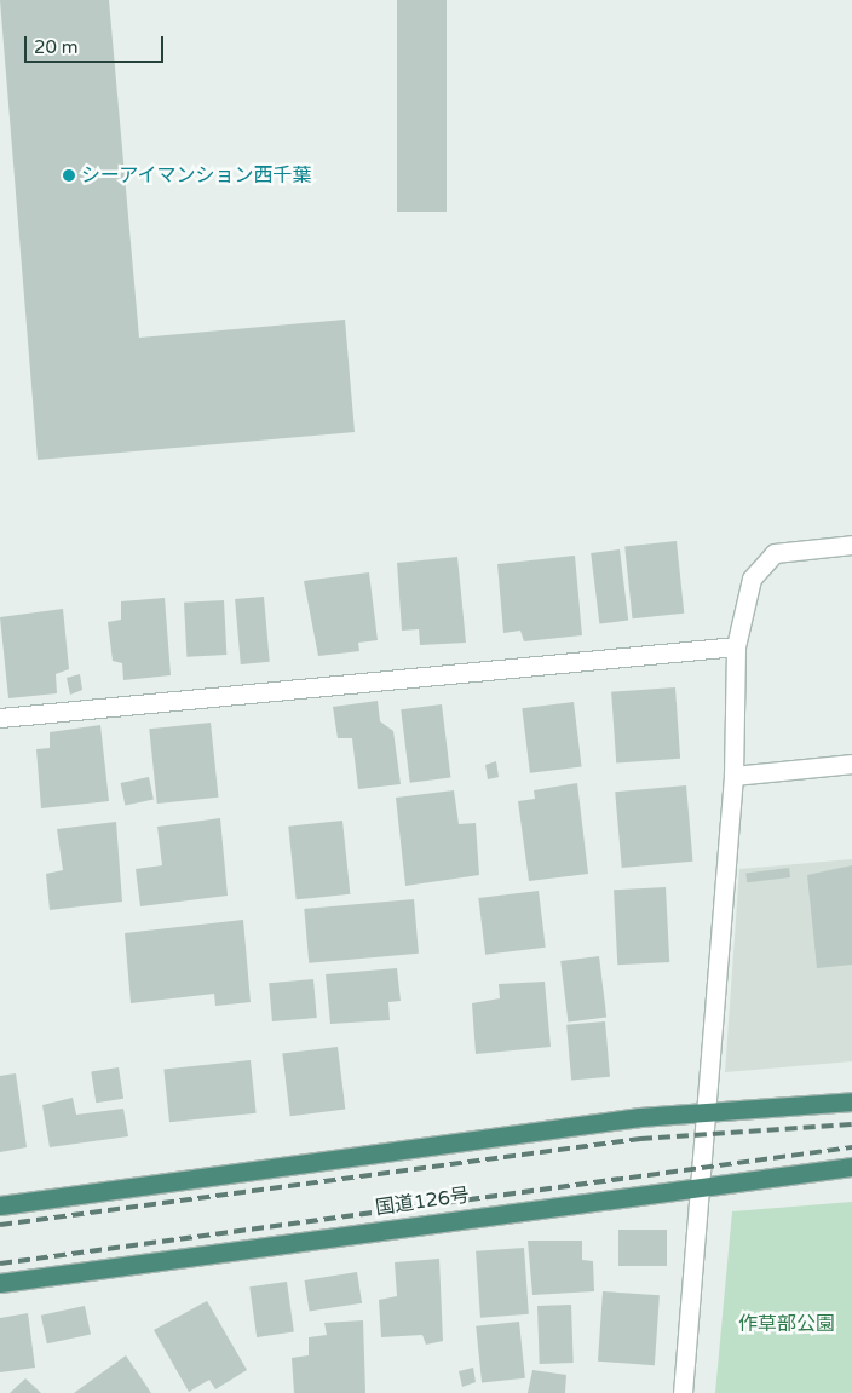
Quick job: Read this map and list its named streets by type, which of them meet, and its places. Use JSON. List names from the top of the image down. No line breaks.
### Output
{"streets":{"highway":["国道126号"]},"parks":["作草部公園"],"places":["シーアイマンション西千葉"],"scale_bar":"20 m"}
